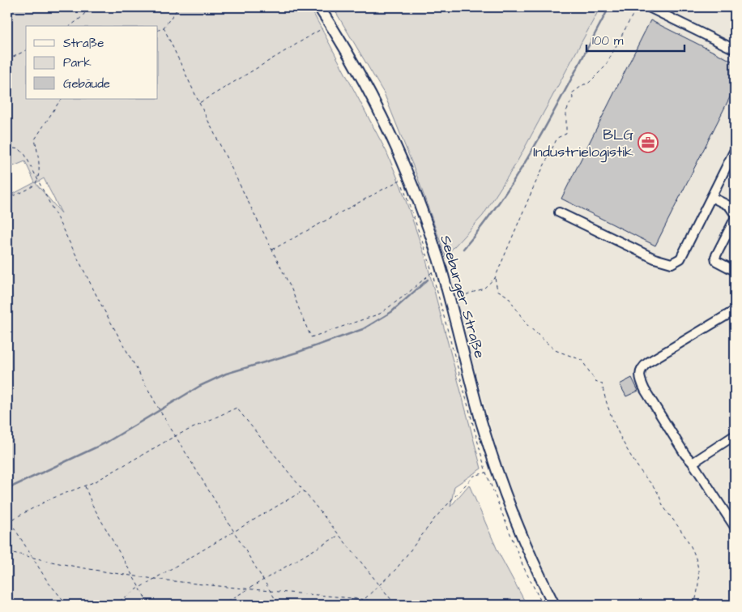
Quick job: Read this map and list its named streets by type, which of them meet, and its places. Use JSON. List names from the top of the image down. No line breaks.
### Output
{"streets":{"main road":["Seeburger Straße"]},"places":{"office":["BLG Industrielogistik"]},"legend":["Straße","Park","Gebäude"],"scale_bar":"100 m"}
